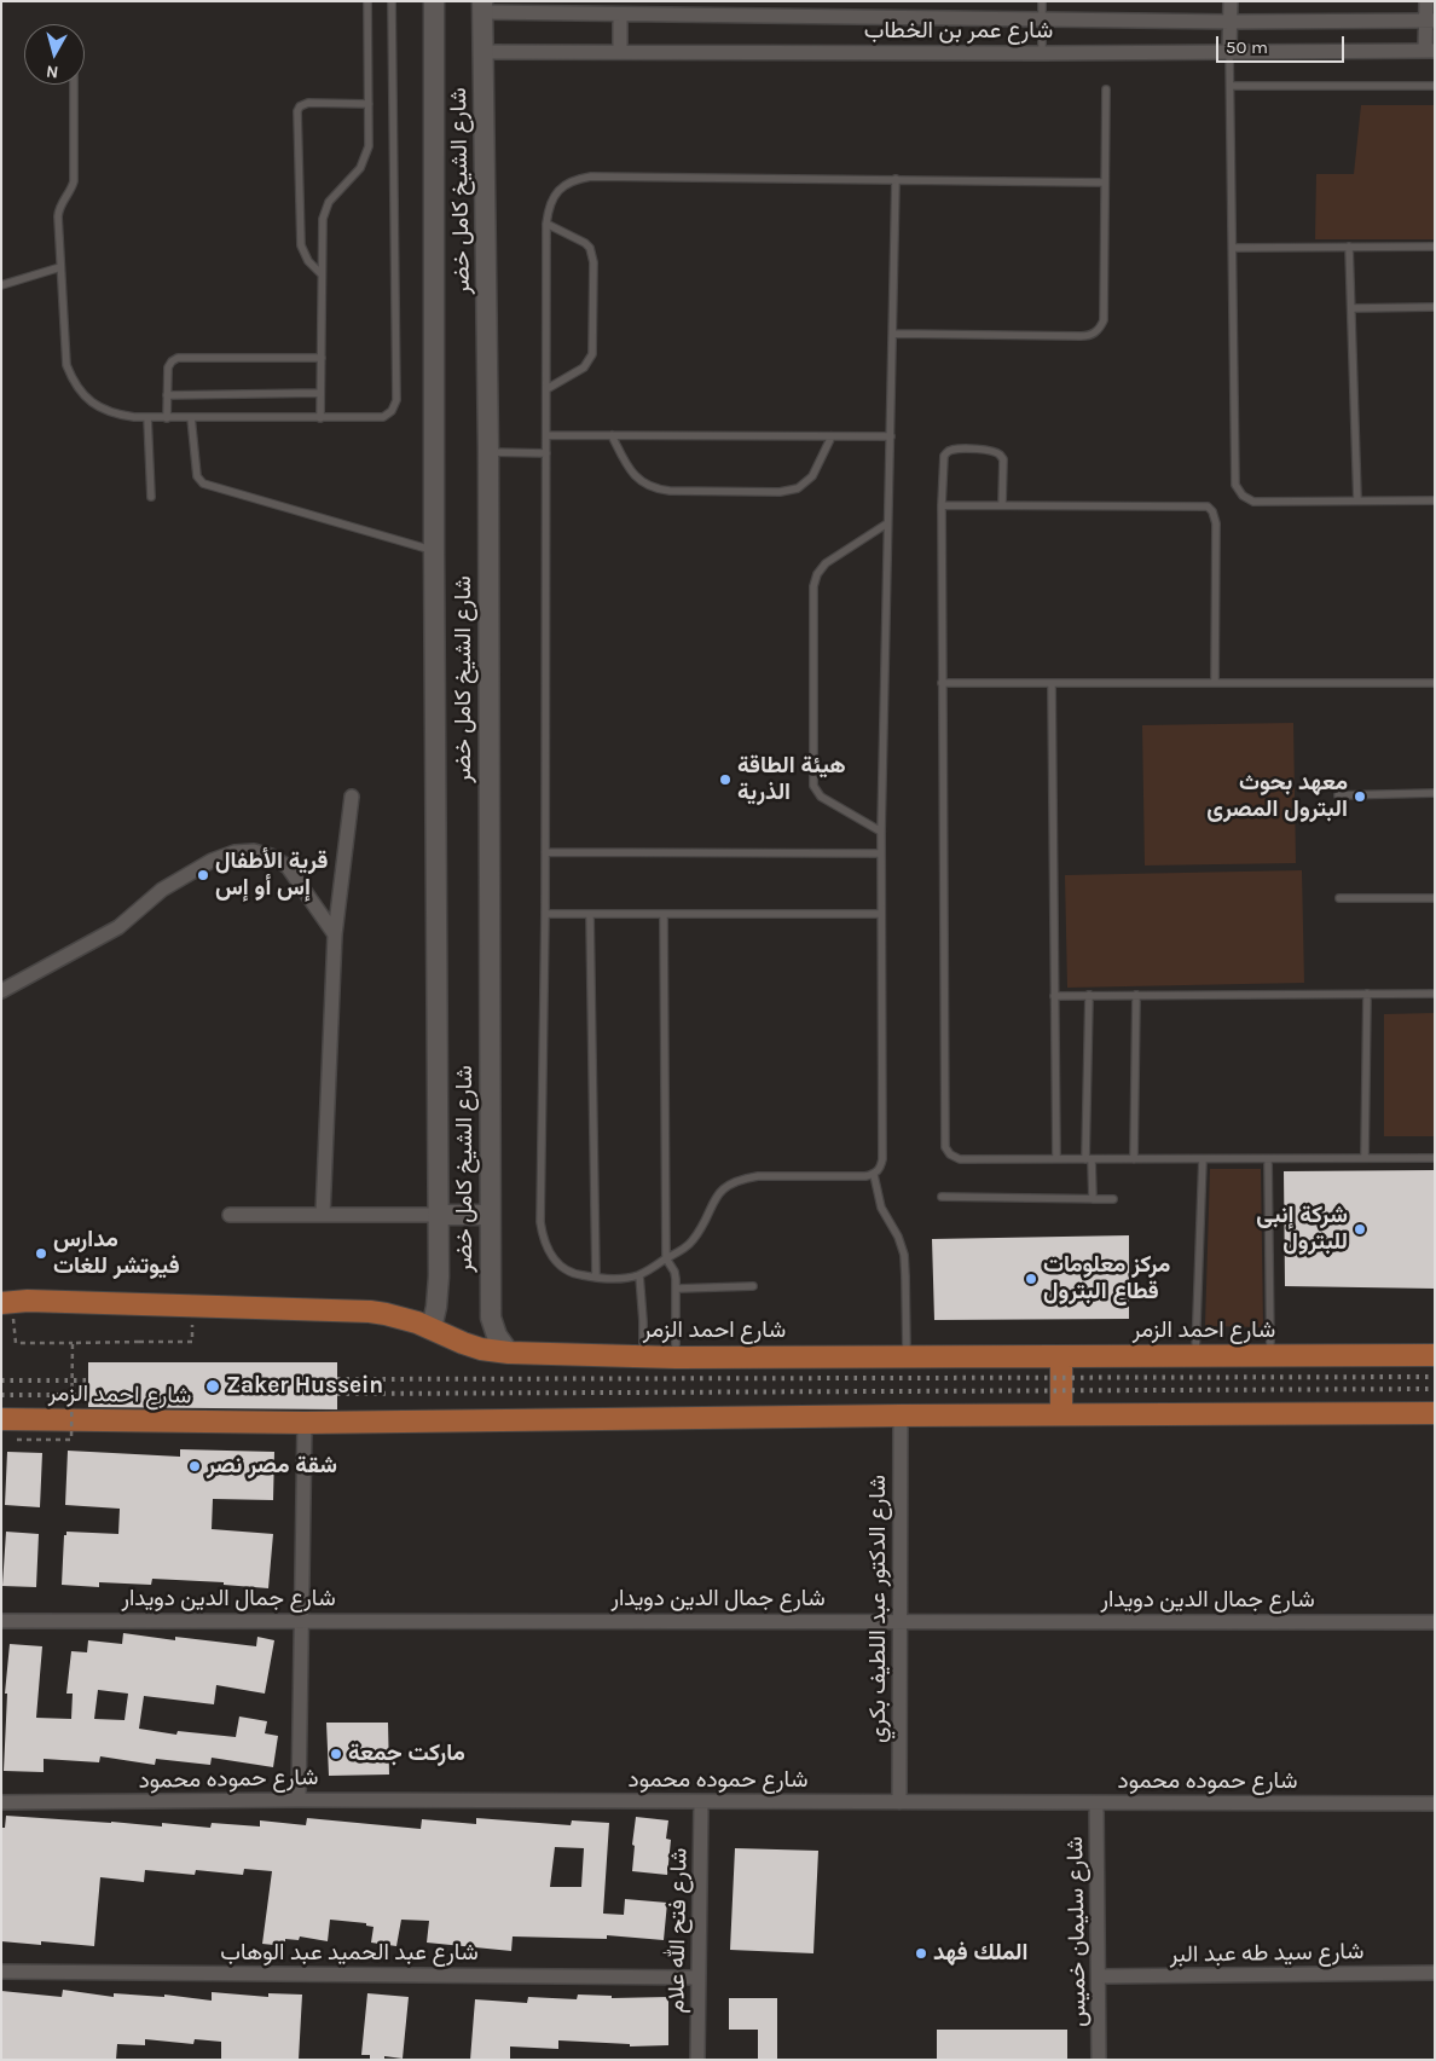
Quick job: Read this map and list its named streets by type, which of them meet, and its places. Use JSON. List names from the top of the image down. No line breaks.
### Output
{"streets":{"main road":["شارع الشيخ كامل خضر","شارع احمد الزمر"],"street":["شارع عمر بن الخطاب","شارع جمال الدين دويدار","شارع الدكتور عبد اللطيف بكري","شارع حموده محمود","شارع فتح الله علام","شارع سليمان خميس","شارع عبد الحميد عبد الوهاب","شارع سيد طه عبد البر"]},"crossings":[["شارع عمر بن الخطاب","شارع الشيخ كامل خضر"],["شارع الشيخ كامل خضر","شارع احمد الزمر"],["شارع احمد الزمر","شارع الدكتور عبد اللطيف بكري"],["شارع جمال الدين دويدار","شارع الدكتور عبد اللطيف بكري"],["شارع الدكتور عبد اللطيف بكري","شارع حموده محمود"],["شارع حموده محمود","شارع فتح الله علام"],["شارع حموده محمود","شارع سليمان خميس"],["شارع فتح الله علام","شارع عبد الحميد عبد الوهاب"],["شارع سليمان خميس","شارع سيد طه عبد البر"]],"places":["هيئة الطاقة الذرية","معهد بحوث البترول المصرى","قرية الأطفال إس أو إس","شركة إنبى للبترول","مدارس فيوتشر للغات","مركز معلومات قطاع البترول","Zaker Hussein","شقة مصر نصر","ماركت جمعة","الملك فهد"],"scale_bar":"50 m","north":"bottom"}
